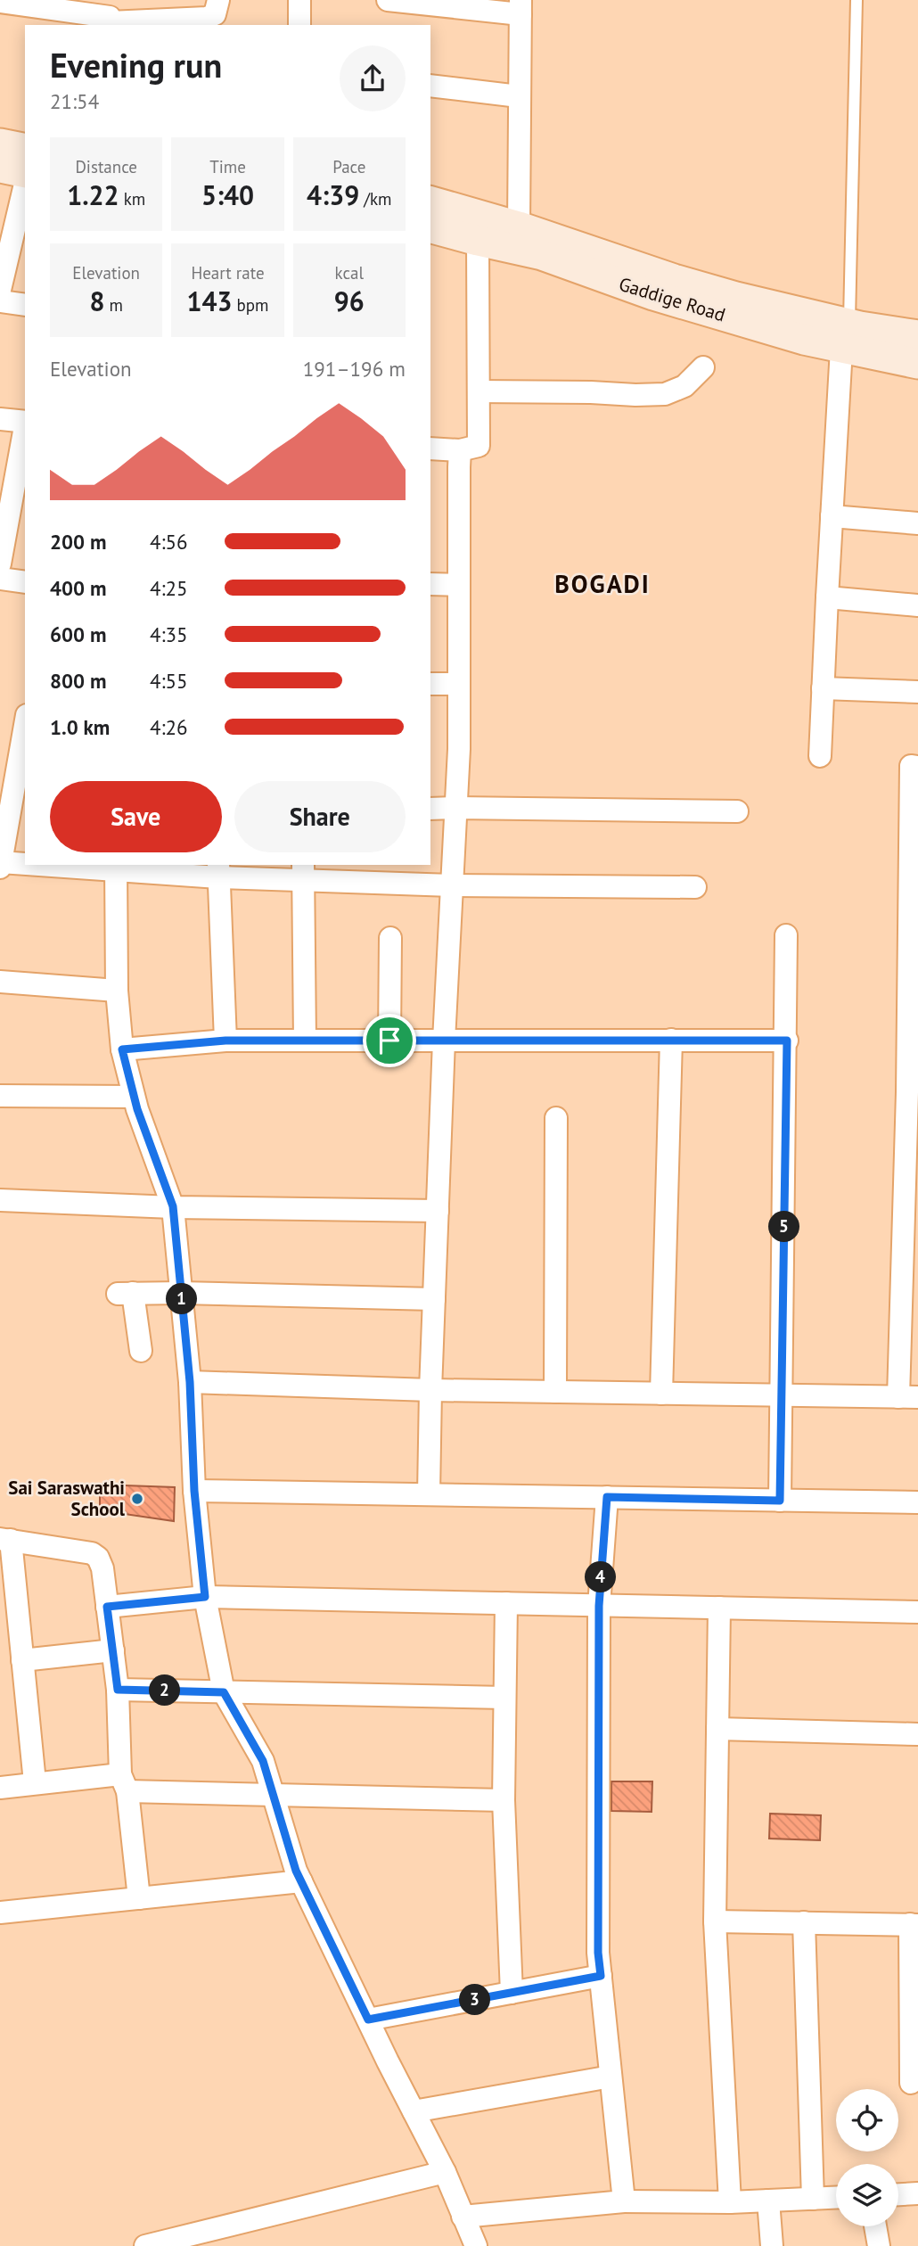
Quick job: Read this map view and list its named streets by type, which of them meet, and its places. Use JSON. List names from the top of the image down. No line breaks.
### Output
{"streets":{"main road":["Gaddige Road"]},"districts":["BOGADI"],"places":["Sai Saraswathi School"],"page":{"heading":["Evening run","21:54"],"stats":[["Distance","1.22 km"],["Time","5:40"],["Pace","4:39 /km"],["Elevation","8 m"],["Heart rate","143 bpm"],["kcal","96"]],"chart":["Elevation","191–196 m"],"list":[{"name":"200 m","note":"4:56"},{"name":"400 m","note":"4:25"},{"name":"600 m","note":"4:35"},{"name":"800 m","note":"4:55"},{"name":"1.0 km","note":"4:26"}],"buttons":["Save","Share"],"pins":["5","1","4","2","3"]}}
